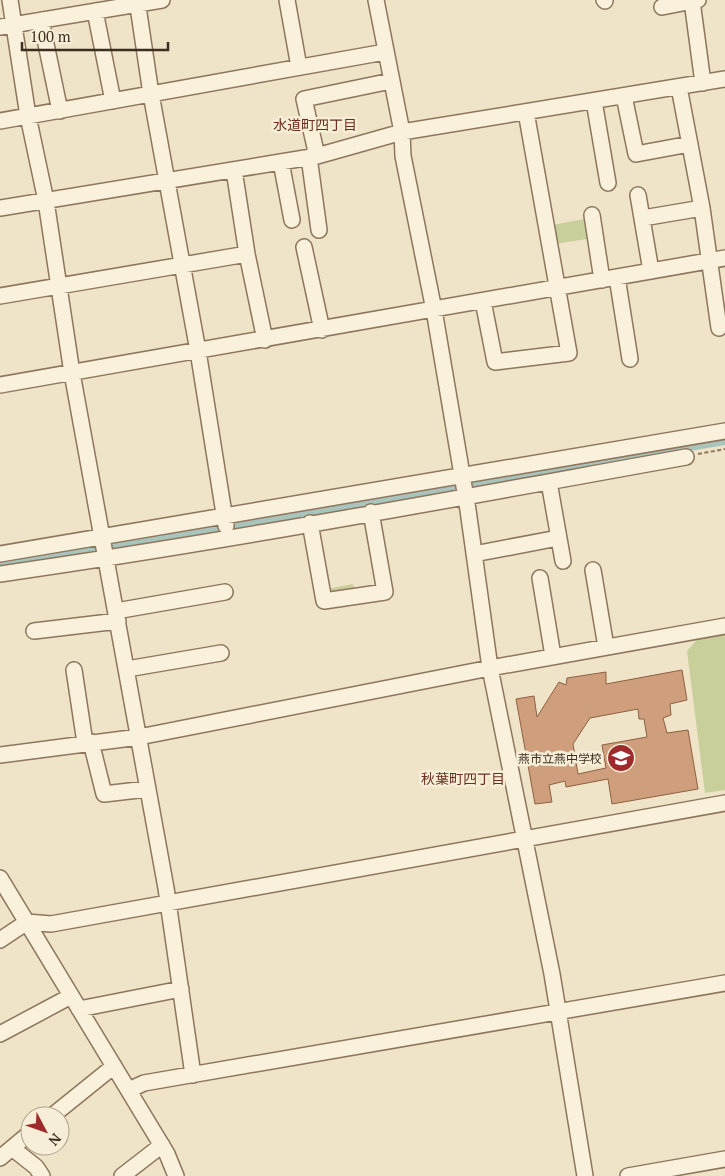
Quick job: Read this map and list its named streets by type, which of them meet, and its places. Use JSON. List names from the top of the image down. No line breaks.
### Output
{"districts":["水道町四丁目","秋葉町四丁目"],"places":{"school or university":["燕市立燕中学校"]},"scale_bar":"100 m","north":"bottom right"}
